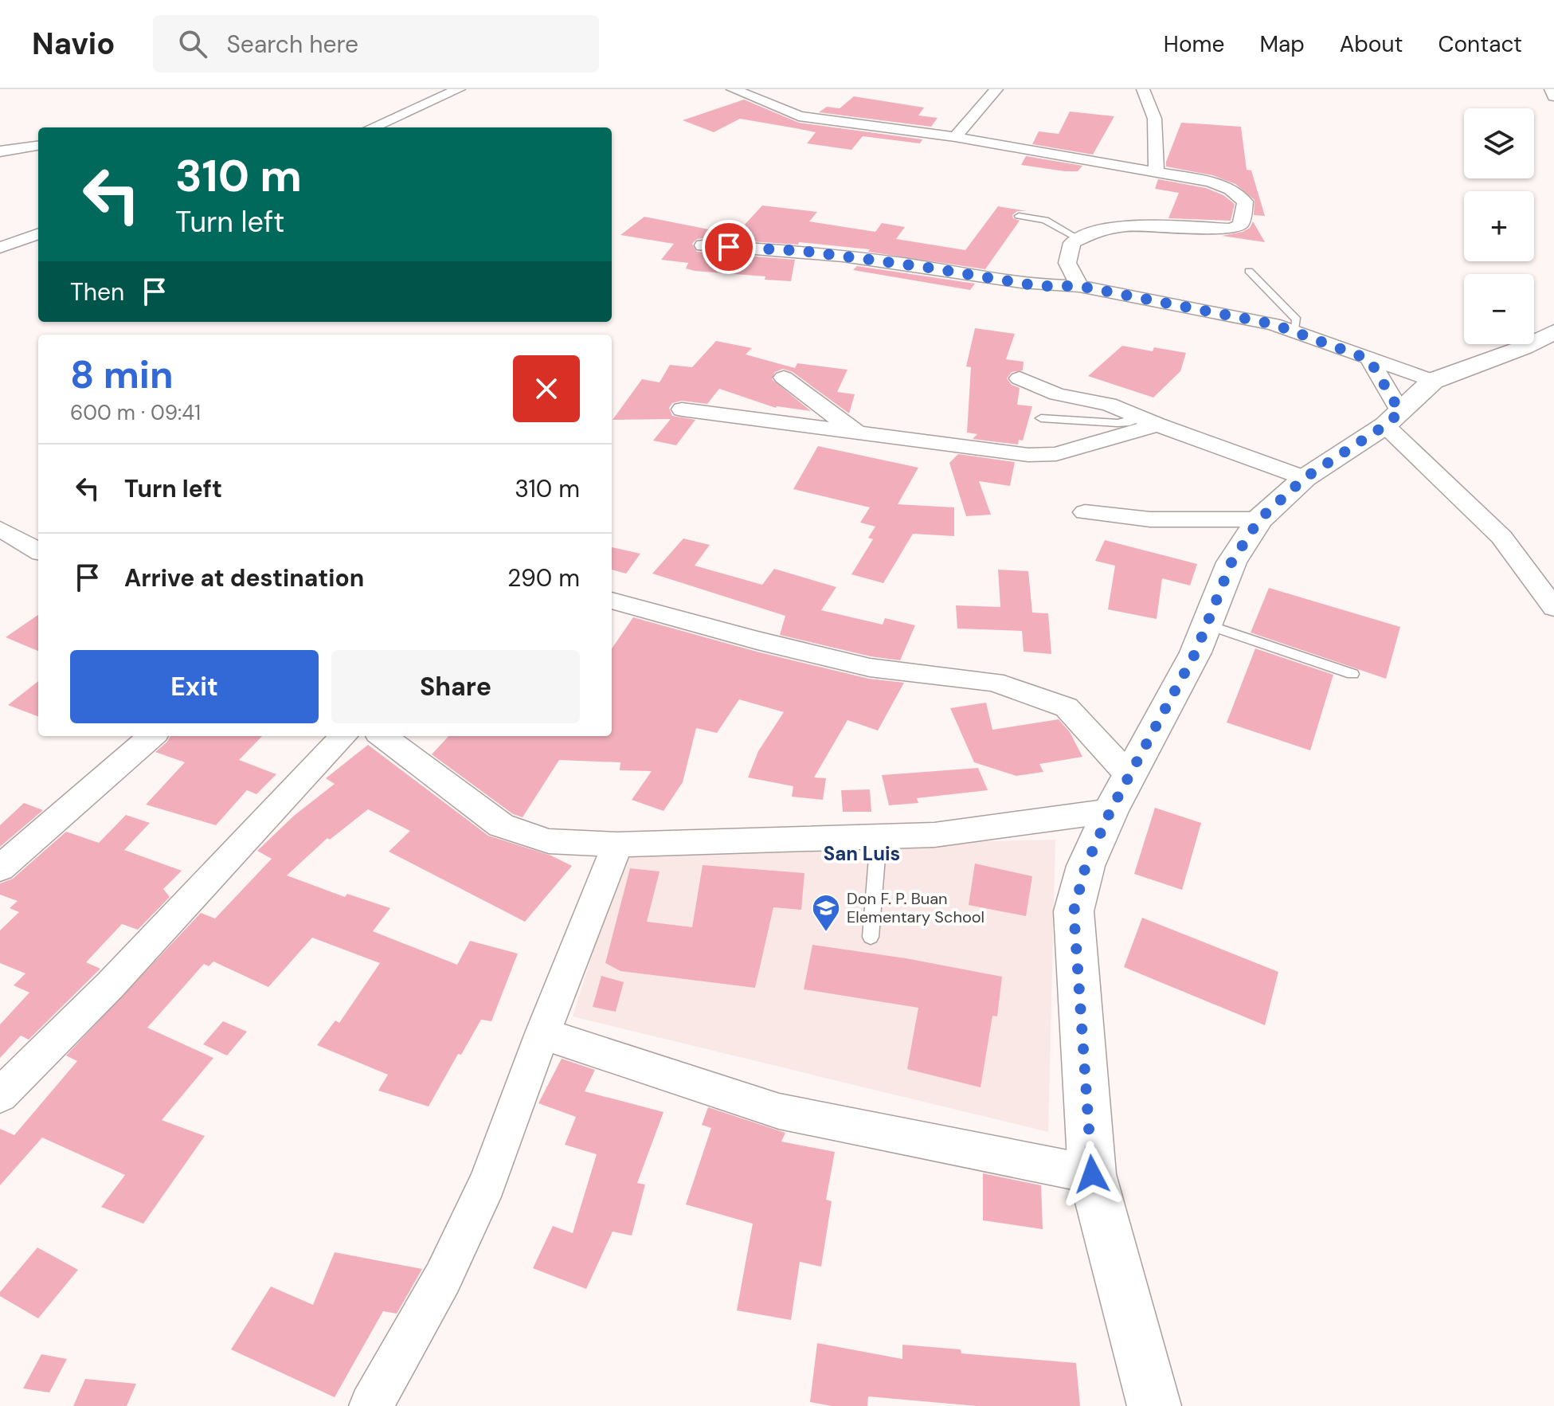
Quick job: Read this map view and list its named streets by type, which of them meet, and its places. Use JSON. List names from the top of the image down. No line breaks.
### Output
{"districts":["San Luis"],"places":{"school or university":["Don F. P. Buan Elementary School"]},"page":{"header":"Navio","search":"Search here","nav":["Home","Map","About","Contact"],"map_buttons":["+","−"],"turn":["310 m","Turn left"],"then":"Then","heading":["8 min","600 m · 09:41"],"list":[{"name":"Turn left","value":"310 m"},{"name":"Arrive at destination","value":"290 m"}],"buttons":["Exit","Share"]}}
